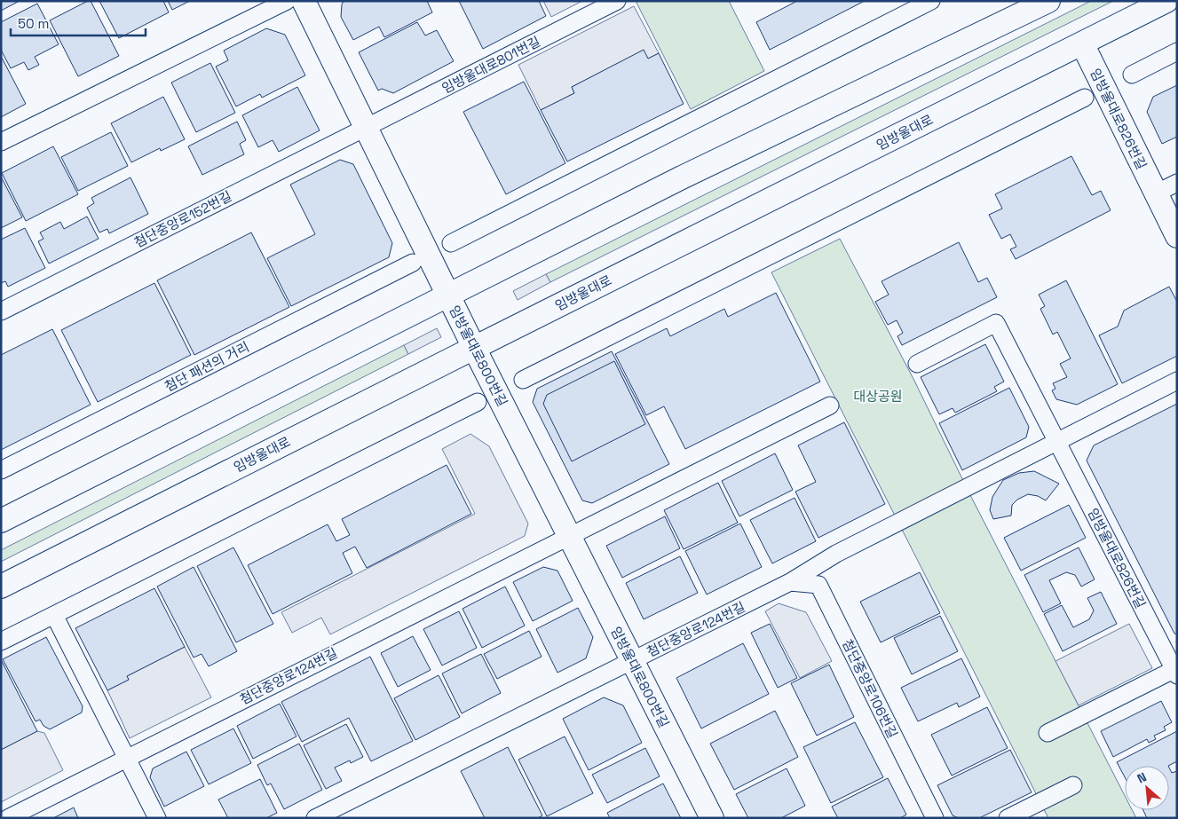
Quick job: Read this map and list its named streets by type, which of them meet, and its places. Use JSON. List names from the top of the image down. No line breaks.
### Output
{"streets":{"main road":["임방울대로826번길","임방울대로","임방울대로800번길"],"street":["임방울대로801번길","첨단중앙로152번길","첨단 패션의 거리","첨단중앙로124번길","첨단중앙로106번길"]},"crossings":[["임방울대로801번길","첨단중앙로152번길"],["임방울대로826번길","임방울대로"],["임방울대로826번길","첨단중앙로124번길"],["임방울대로","임방울대로800번길"],["임방울대로800번길","첨단중앙로124번길"],["첨단중앙로124번길","첨단중앙로106번길"]],"parks":["대상공원"],"scale_bar":"50 m","north":"top left"}
